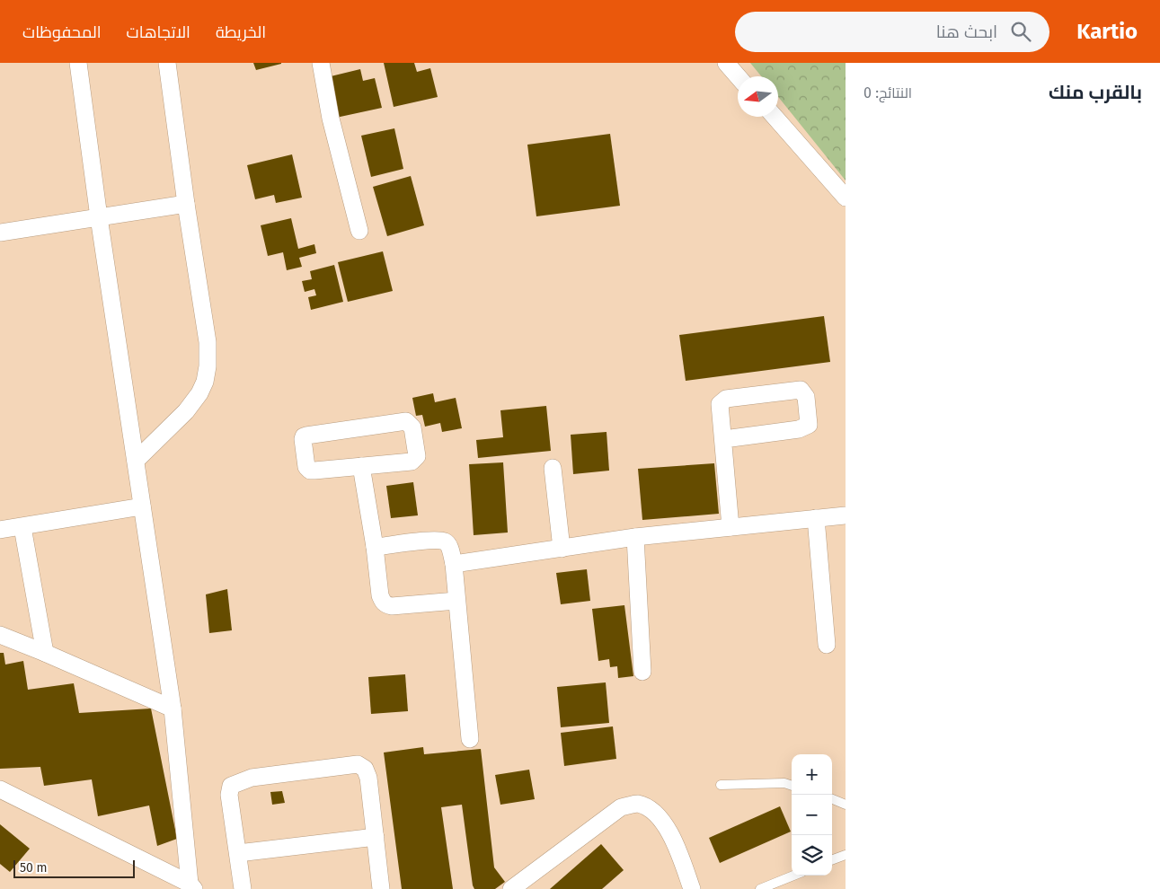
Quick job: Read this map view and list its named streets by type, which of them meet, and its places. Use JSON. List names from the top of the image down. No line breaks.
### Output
{"scale_bar":"50 m","north":"left","page":{"header":"Kartio","search":"ابحث هنا","nav":["الخريطة","الاتجاهات","المحفوظات"],"heading":["بالقرب منك","النتائج: 0"],"map_buttons":["+","−"],"scale":"50 m"}}
